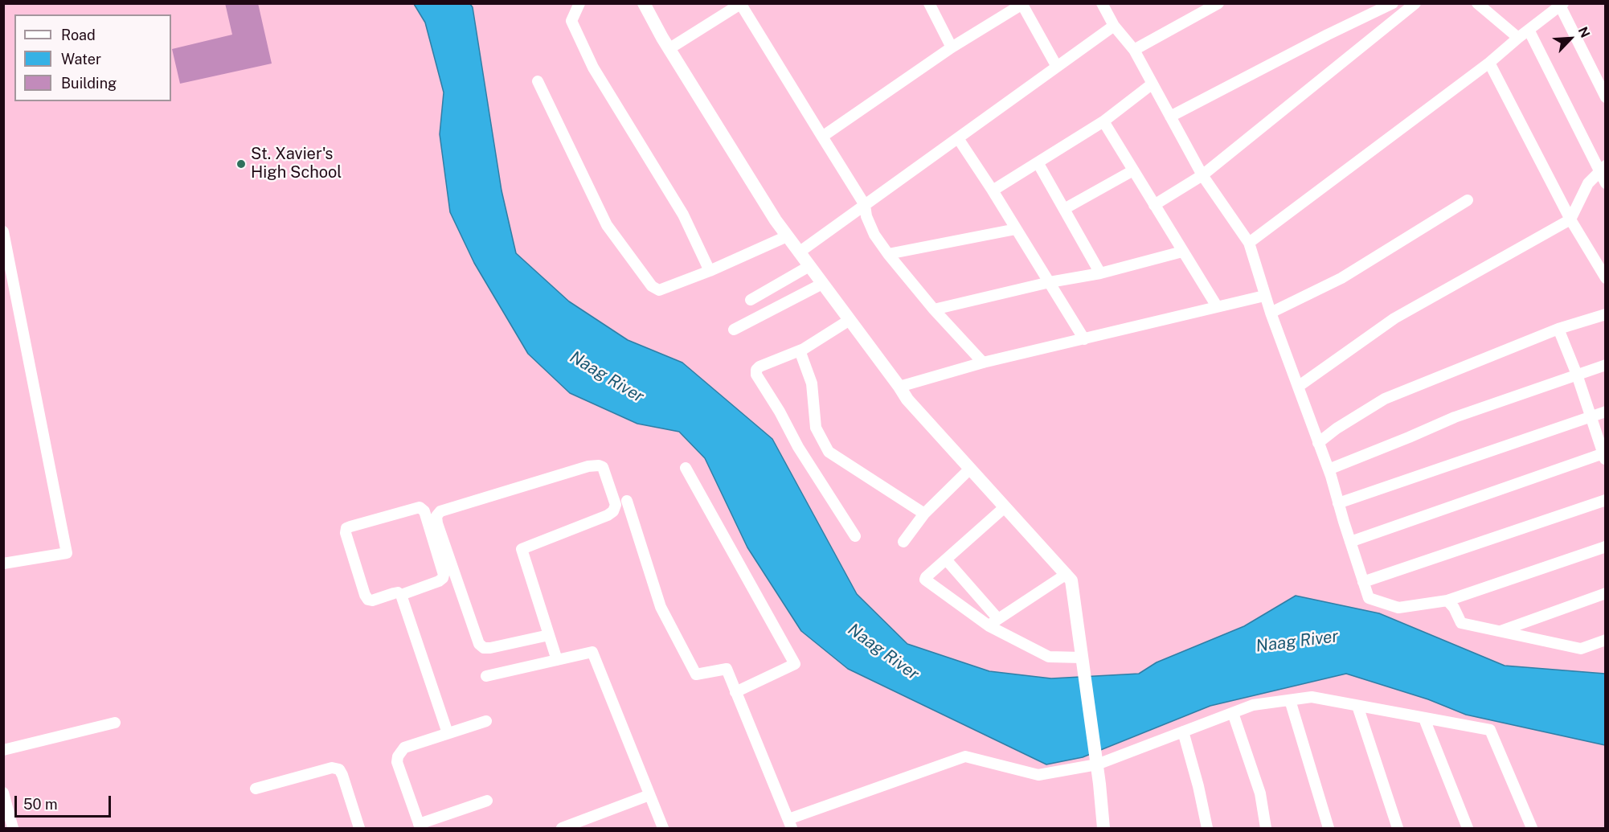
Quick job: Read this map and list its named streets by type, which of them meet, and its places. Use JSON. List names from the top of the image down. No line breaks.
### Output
{"water":["Naag River"],"places":["St. Xavier's High School"],"legend":["Road","Water","Building"],"scale_bar":"50 m","north":"top right"}
